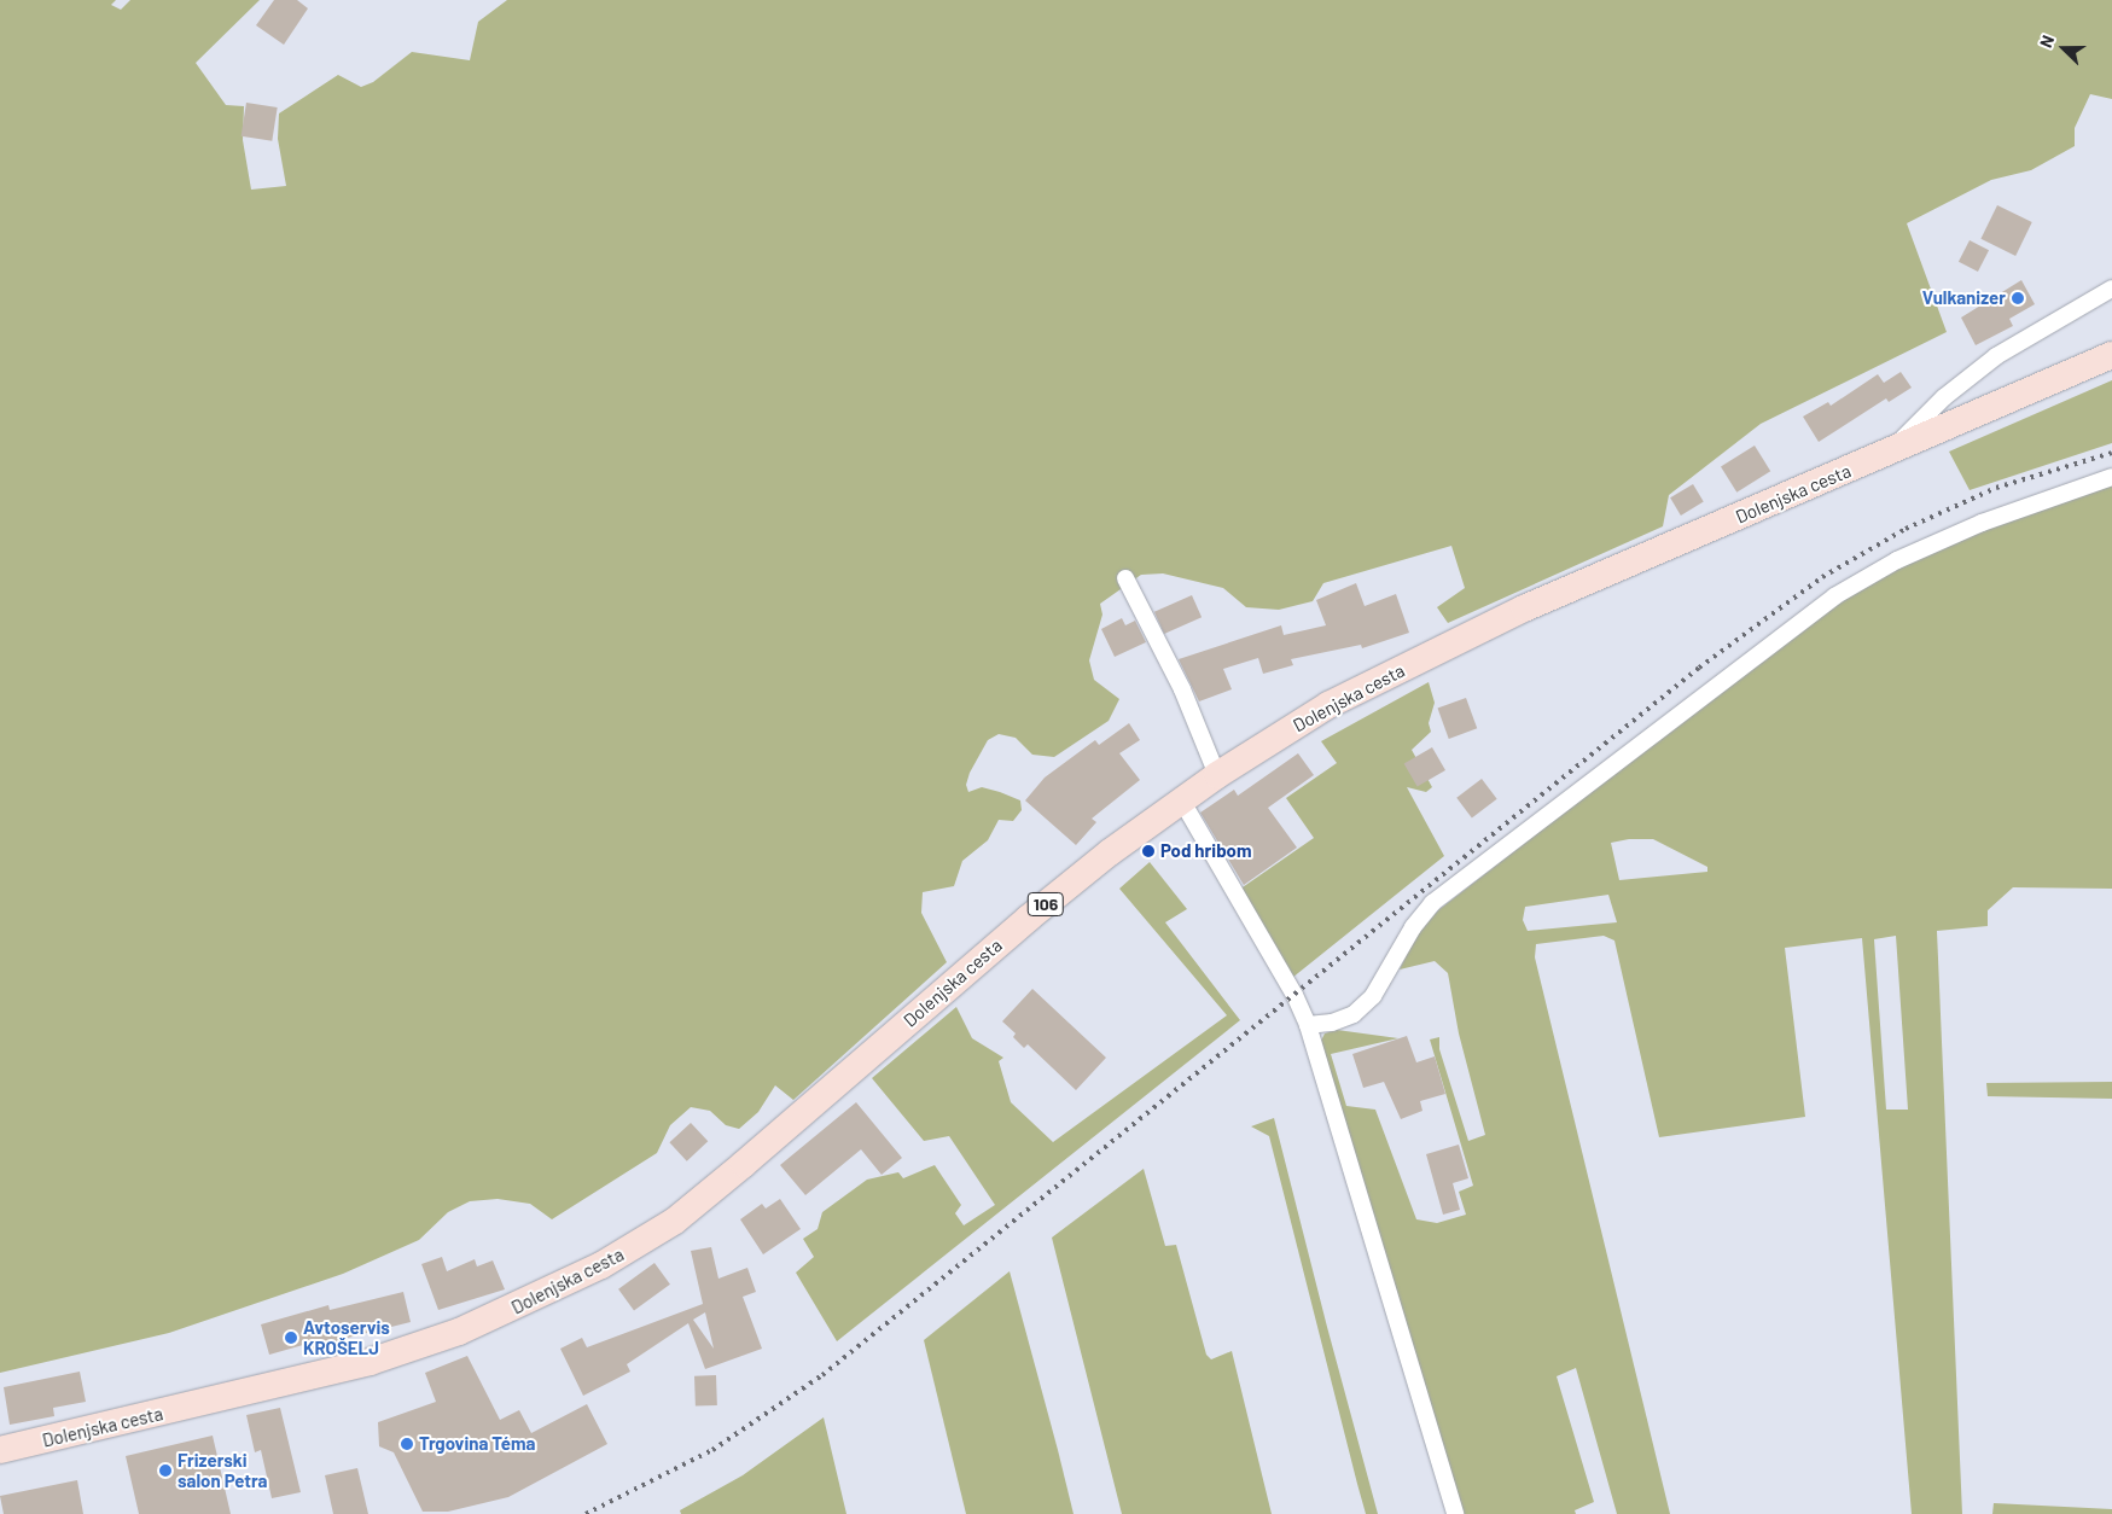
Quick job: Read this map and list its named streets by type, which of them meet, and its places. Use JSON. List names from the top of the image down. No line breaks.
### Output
{"streets":{"main road":["Dolenjska cesta","106"]},"places":["Vulkanizer","Pod hribom","Avtoservis KROŠELJ","Trgovina Téma","Frizerski salon Petra"],"north":"left"}
